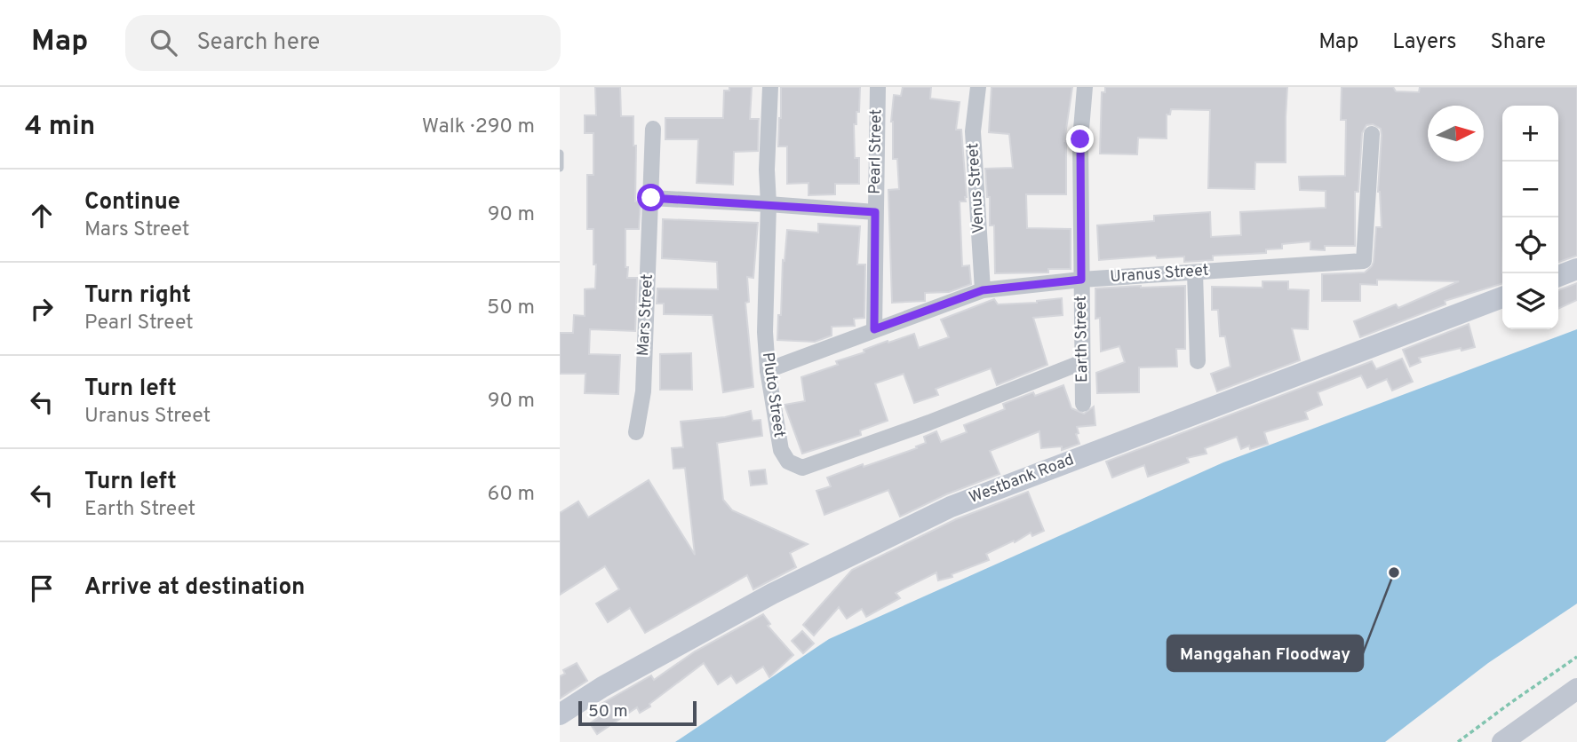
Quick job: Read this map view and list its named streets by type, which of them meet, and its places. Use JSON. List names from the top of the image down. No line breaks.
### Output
{"streets":{"street":["Pearl Street","Venus Street","Uranus Street","Mars Street","Earth Street","Pluto Street","Westbank Road"]},"crossings":[["Pearl Street","Uranus Street"],["Venus Street","Uranus Street"],["Uranus Street","Earth Street"],["Uranus Street","Pluto Street"],["Earth Street","Pluto Street"]],"places":["Manggahan Floodway"],"scale_bar":"50 m","north":"right","page":{"header":"Map","search":"Search here","nav":["Map","Layers","Share"],"heading":["4 min","Walk · 290 m"],"map_buttons":["+","−"],"list":[["Continue","Mars Street","90 m"],["Turn right","Pearl Street","50 m"],["Turn left","Uranus Street","90 m"],["Turn left","Earth Street","60 m"],"Arrive at destination"],"scale":"50 m"}}
